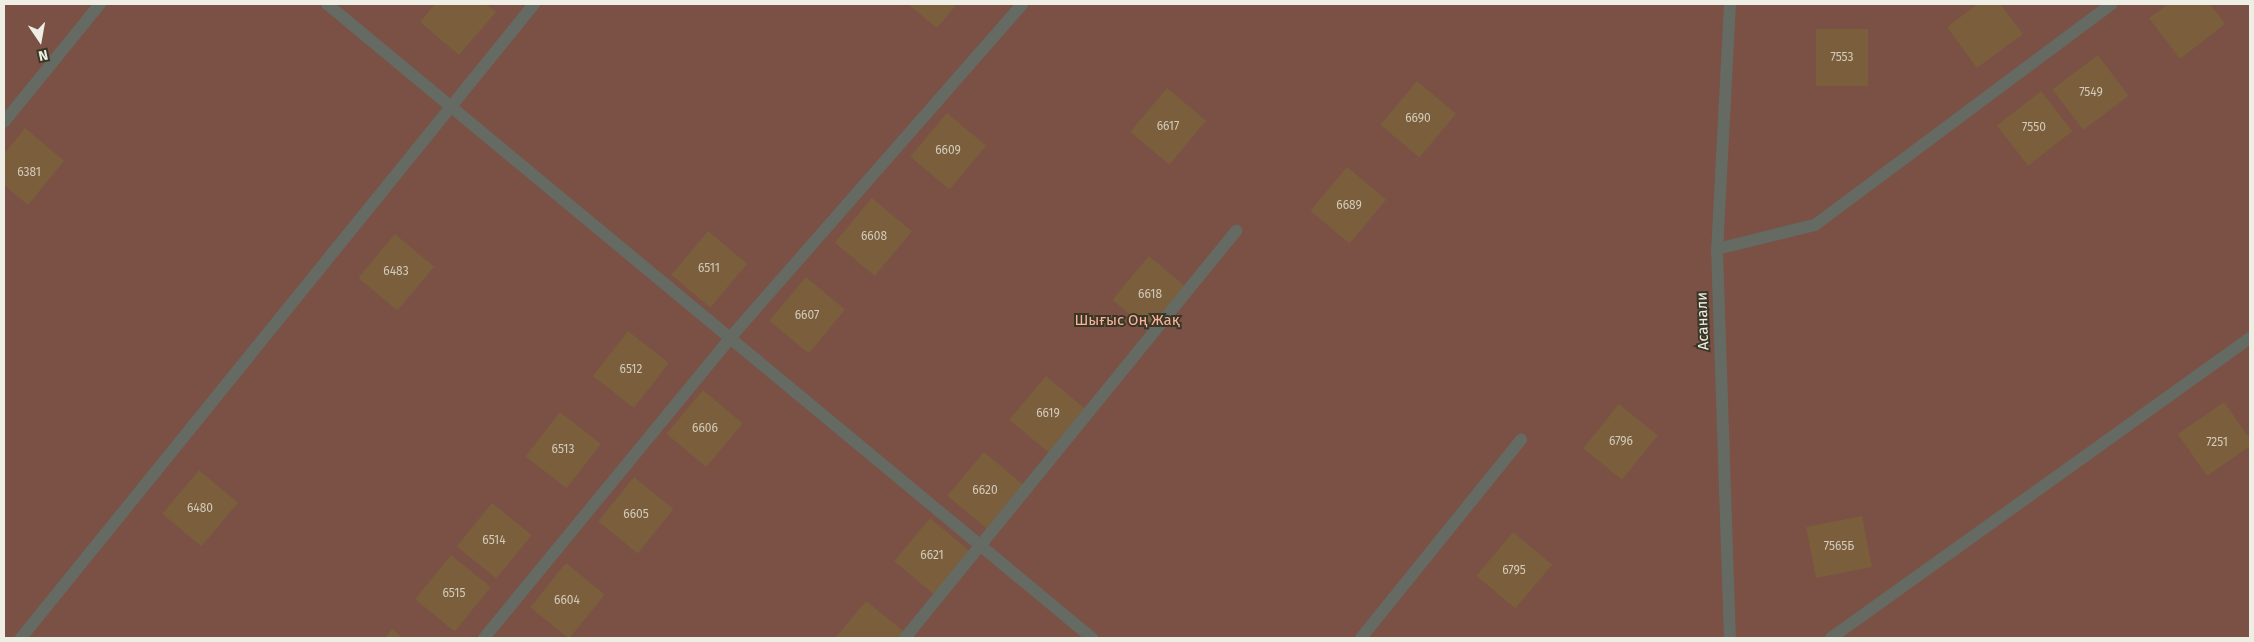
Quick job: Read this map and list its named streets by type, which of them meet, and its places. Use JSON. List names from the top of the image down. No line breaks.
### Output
{"streets":{"street":["Асанали"]},"parks":["Шығыс Оң Жақ"],"house_numbers":["7553","7549","6690","6617","7550","6609","6381","6689","6608","6511","6483","6618","6607","6512","6619","6606","6796","7251","6513","6620","6480","6605","6514","7565Б","6621","6795","6515","6604"],"north":"bottom"}
